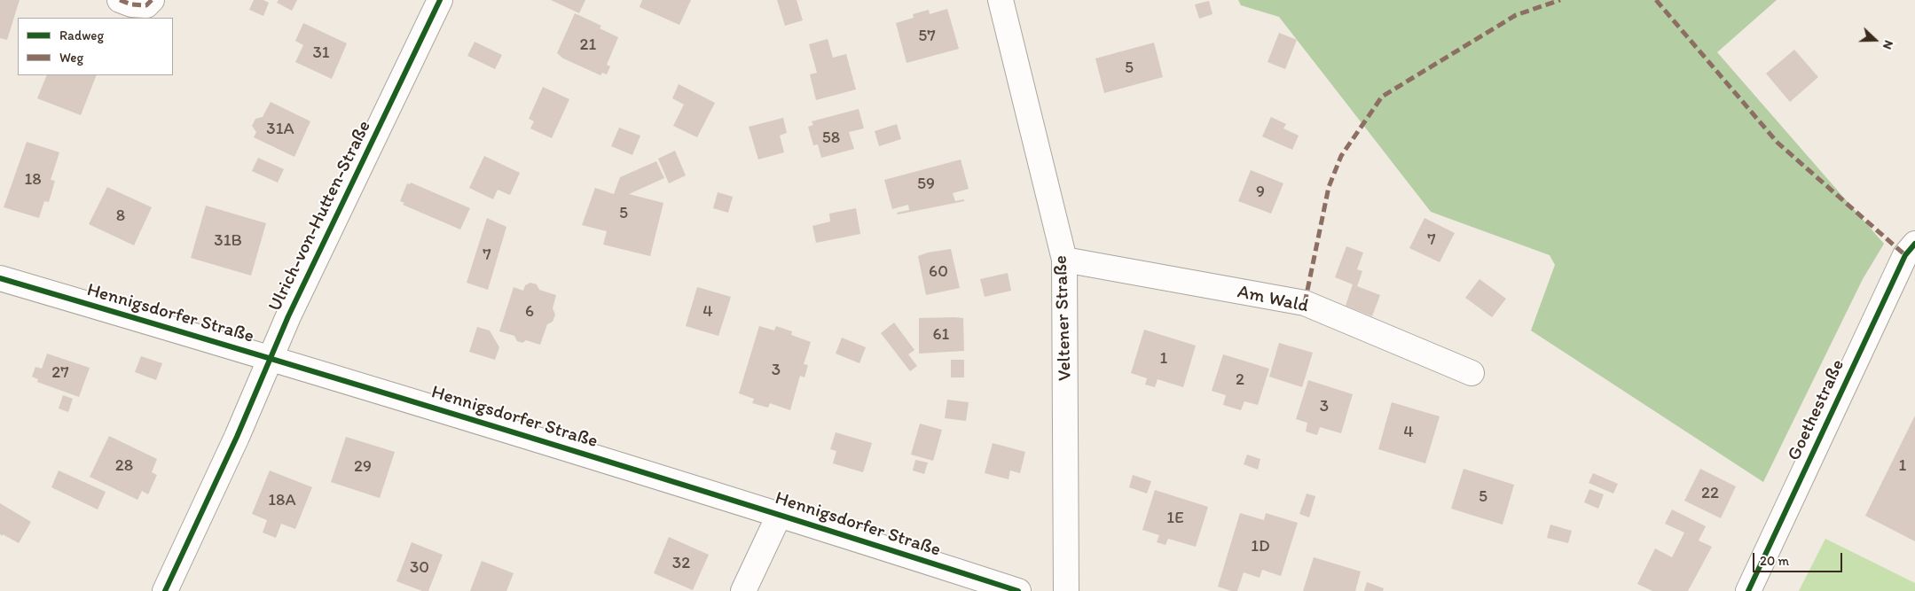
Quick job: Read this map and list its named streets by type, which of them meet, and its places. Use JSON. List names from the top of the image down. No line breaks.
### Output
{"streets":{"street":["Ulrich-von-Hutten-Straße","Am Wald","Hennigsdorfer Straße","Veltener Straße","Goethestraße"]},"crossings":[["Ulrich-von-Hutten-Straße","Hennigsdorfer Straße"],["Am Wald","Veltener Straße"]],"house_numbers":["57","21","31","5","31A","58","18","59","9","5","8","7","31B","7","60","6","4","61","1","3","27","2","3","4","28","1","29","22","5","18A","1E","1D","32","30"],"legend":["Radweg","Weg"],"scale_bar":"20 m","north":"right"}
